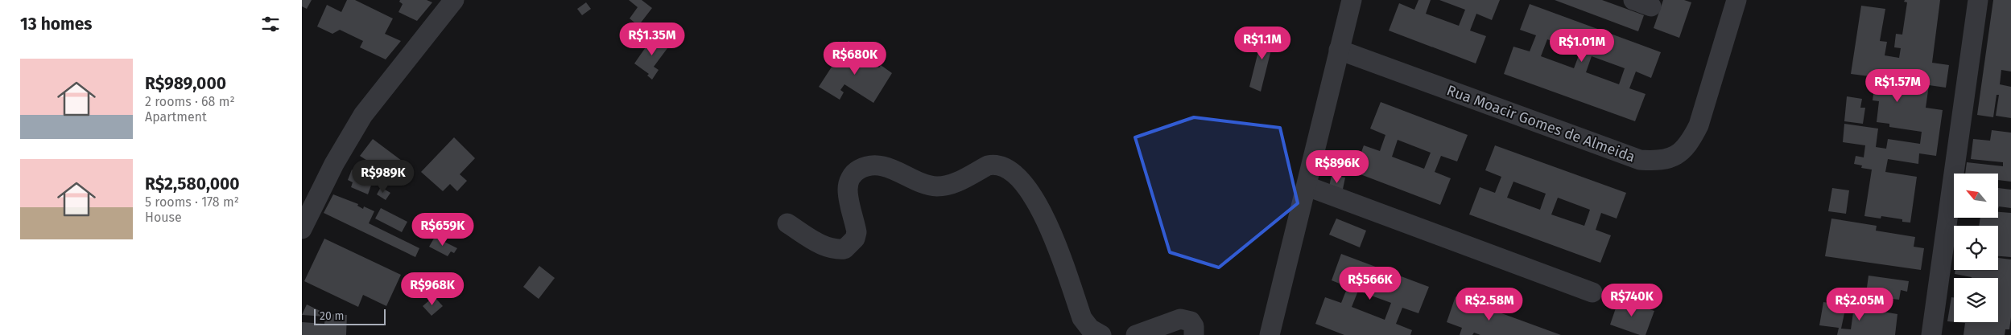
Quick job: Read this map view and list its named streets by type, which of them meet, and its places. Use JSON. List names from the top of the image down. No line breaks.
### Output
{"streets":{"street":["Rua Moacir Gomes de Almeida"]},"scale_bar":"20 m","north":"top left","page":{"heading":"13 homes","price":["R$1.35M","R$1.1M","R$1.01M","R$680K","R$1.57M","R$896K","R$989K","R$659K","R$566K","R$968K","R$740K","R$2.58M","R$2.05M"],"list":[{"name":"R$989,000","note":"2 rooms · 68 m² · Apartment"},{"name":"R$2,580,000","note":"5 rooms · 178 m² · House"}],"scale":"20 m"}}
